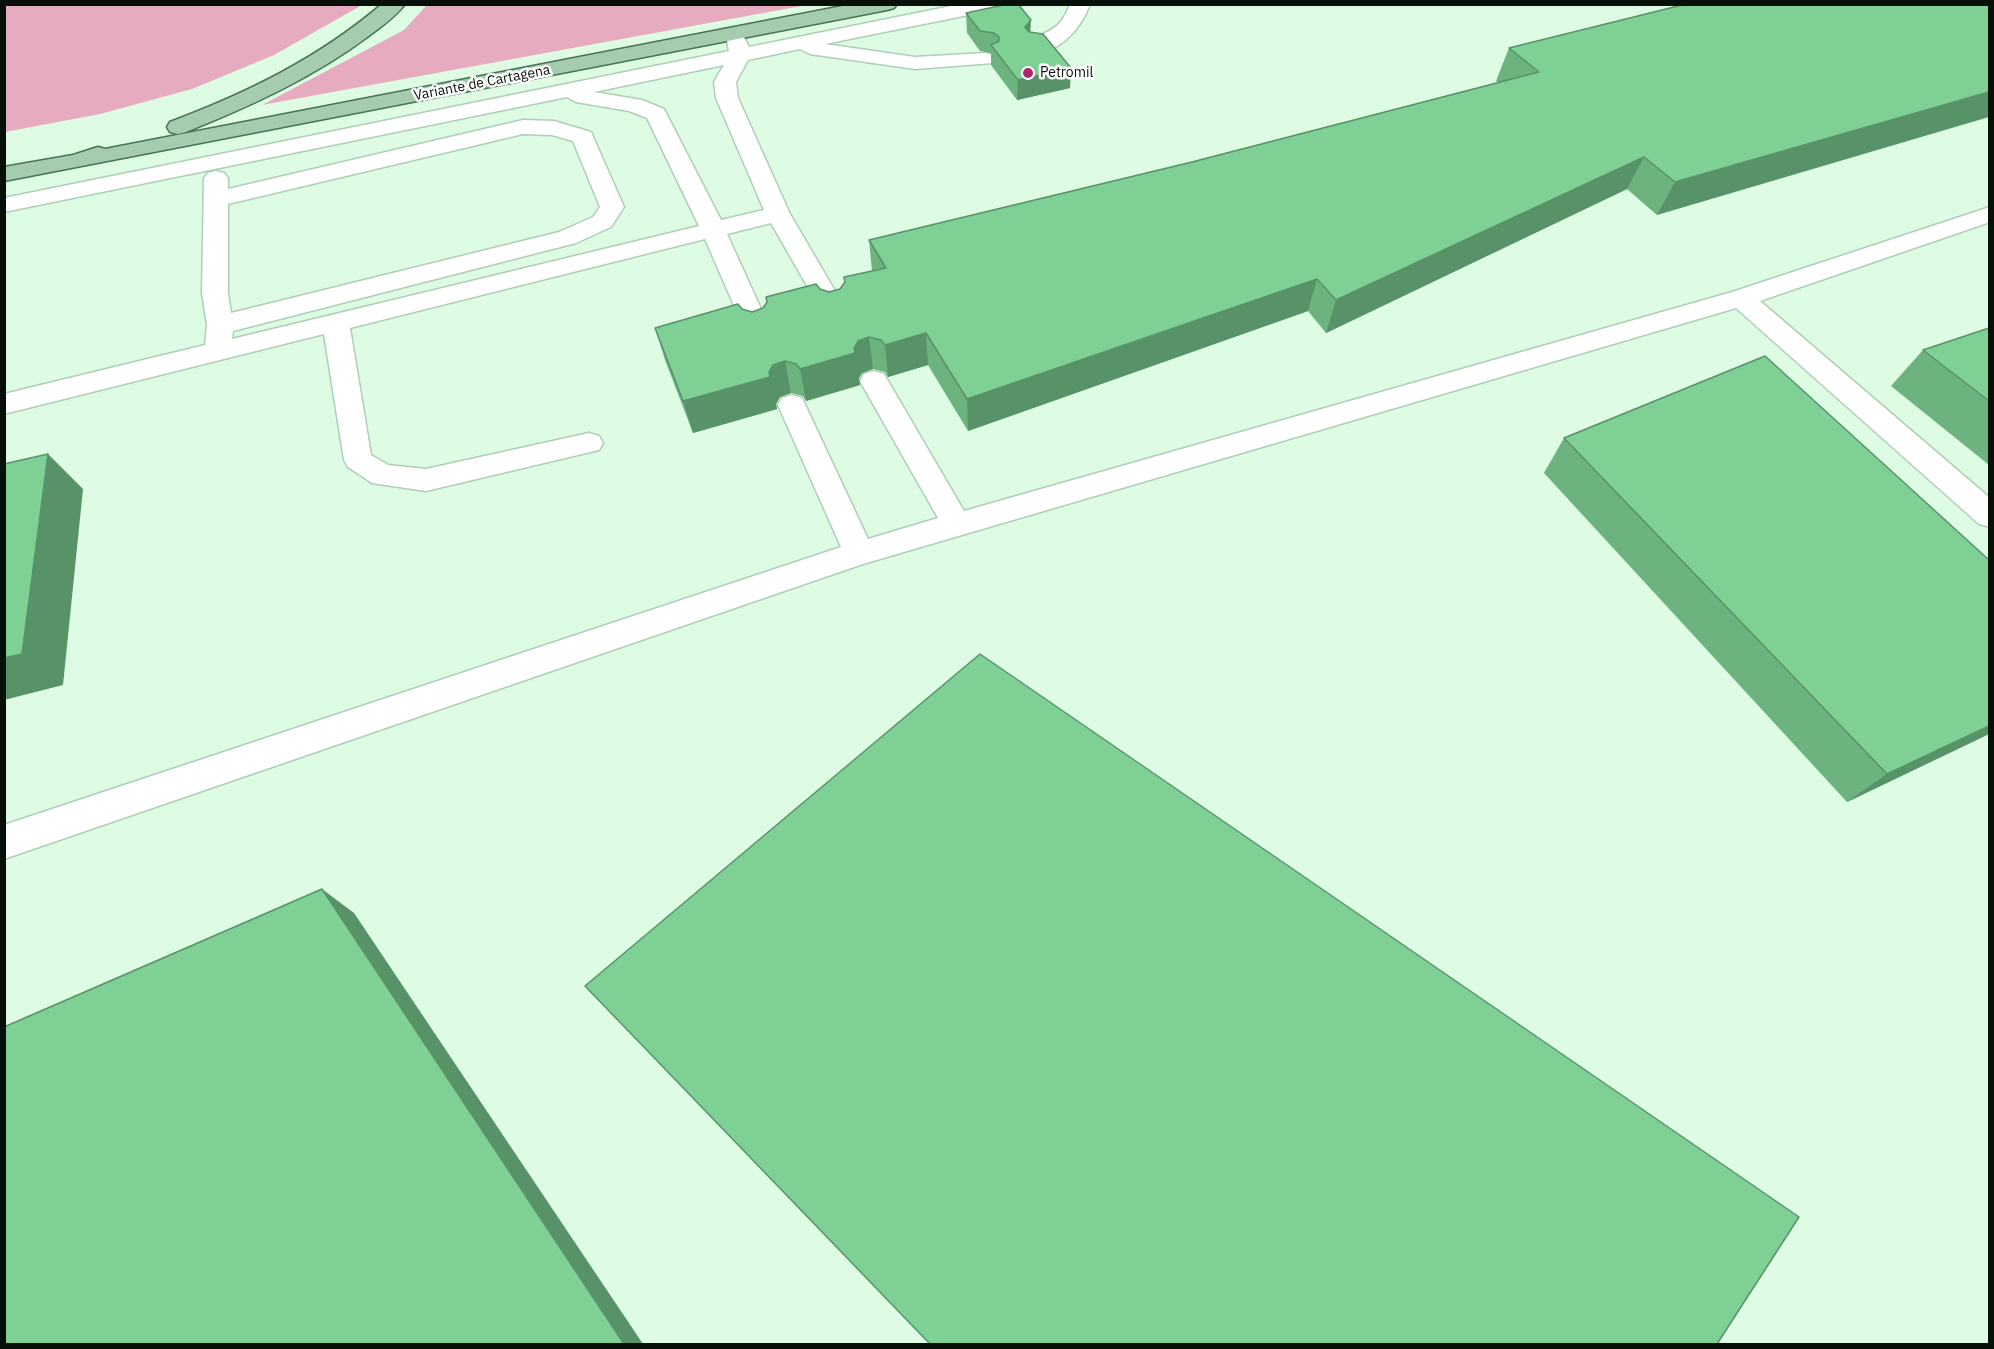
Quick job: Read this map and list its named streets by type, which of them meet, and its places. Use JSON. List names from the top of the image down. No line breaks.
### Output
{"streets":{"main road":["Variante de Cartagena"]},"places":["Petromil"]}
